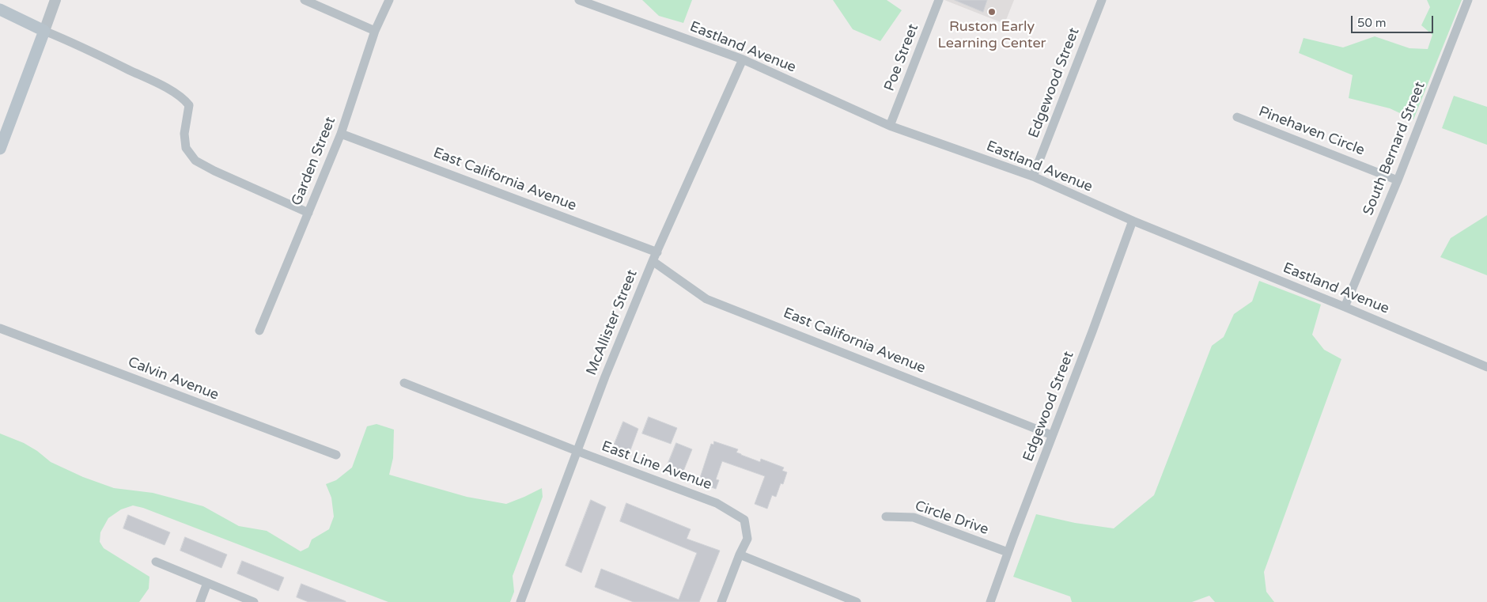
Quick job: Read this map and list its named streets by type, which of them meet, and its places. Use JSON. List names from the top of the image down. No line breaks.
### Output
{"streets":{"street":["Eastland Avenue","Poe Street","Edgewood Street","Pinehaven Circle","South Bernard Street","Garden Street","East California Avenue","McAllister Street","Calvin Avenue","East Line Avenue","Circle Drive"]},"crossings":[["Eastland Avenue","Poe Street"],["Eastland Avenue","Edgewood Street"],["Eastland Avenue","South Bernard Street"],["Eastland Avenue","McAllister Street"],["Edgewood Street","East California Avenue"],["Edgewood Street","Circle Drive"],["Pinehaven Circle","South Bernard Street"],["Garden Street","East California Avenue"],["East California Avenue","McAllister Street"],["McAllister Street","East Line Avenue"]],"places":["Ruston Early Learning Center"],"scale_bar":"50 m"}
